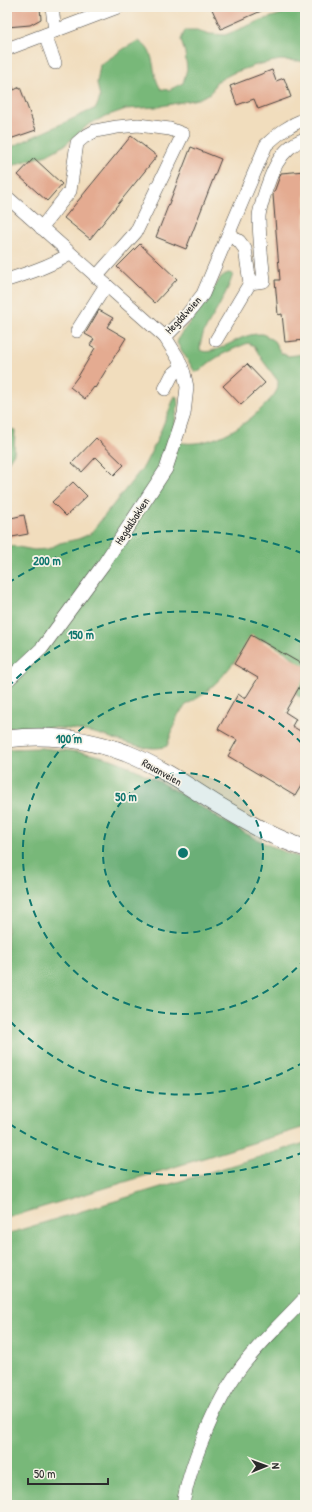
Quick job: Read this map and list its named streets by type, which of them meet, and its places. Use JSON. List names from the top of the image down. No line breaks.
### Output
{"streets":{"main road":["Rauanveien"],"street":["Hegdalveien","Hegdalbakken"]},"crossings":[["Hegdalveien","Hegdalbakken"]],"scale_bar":"50 m","north":"right","rings":["200 m","150 m","100 m","50 m"]}
